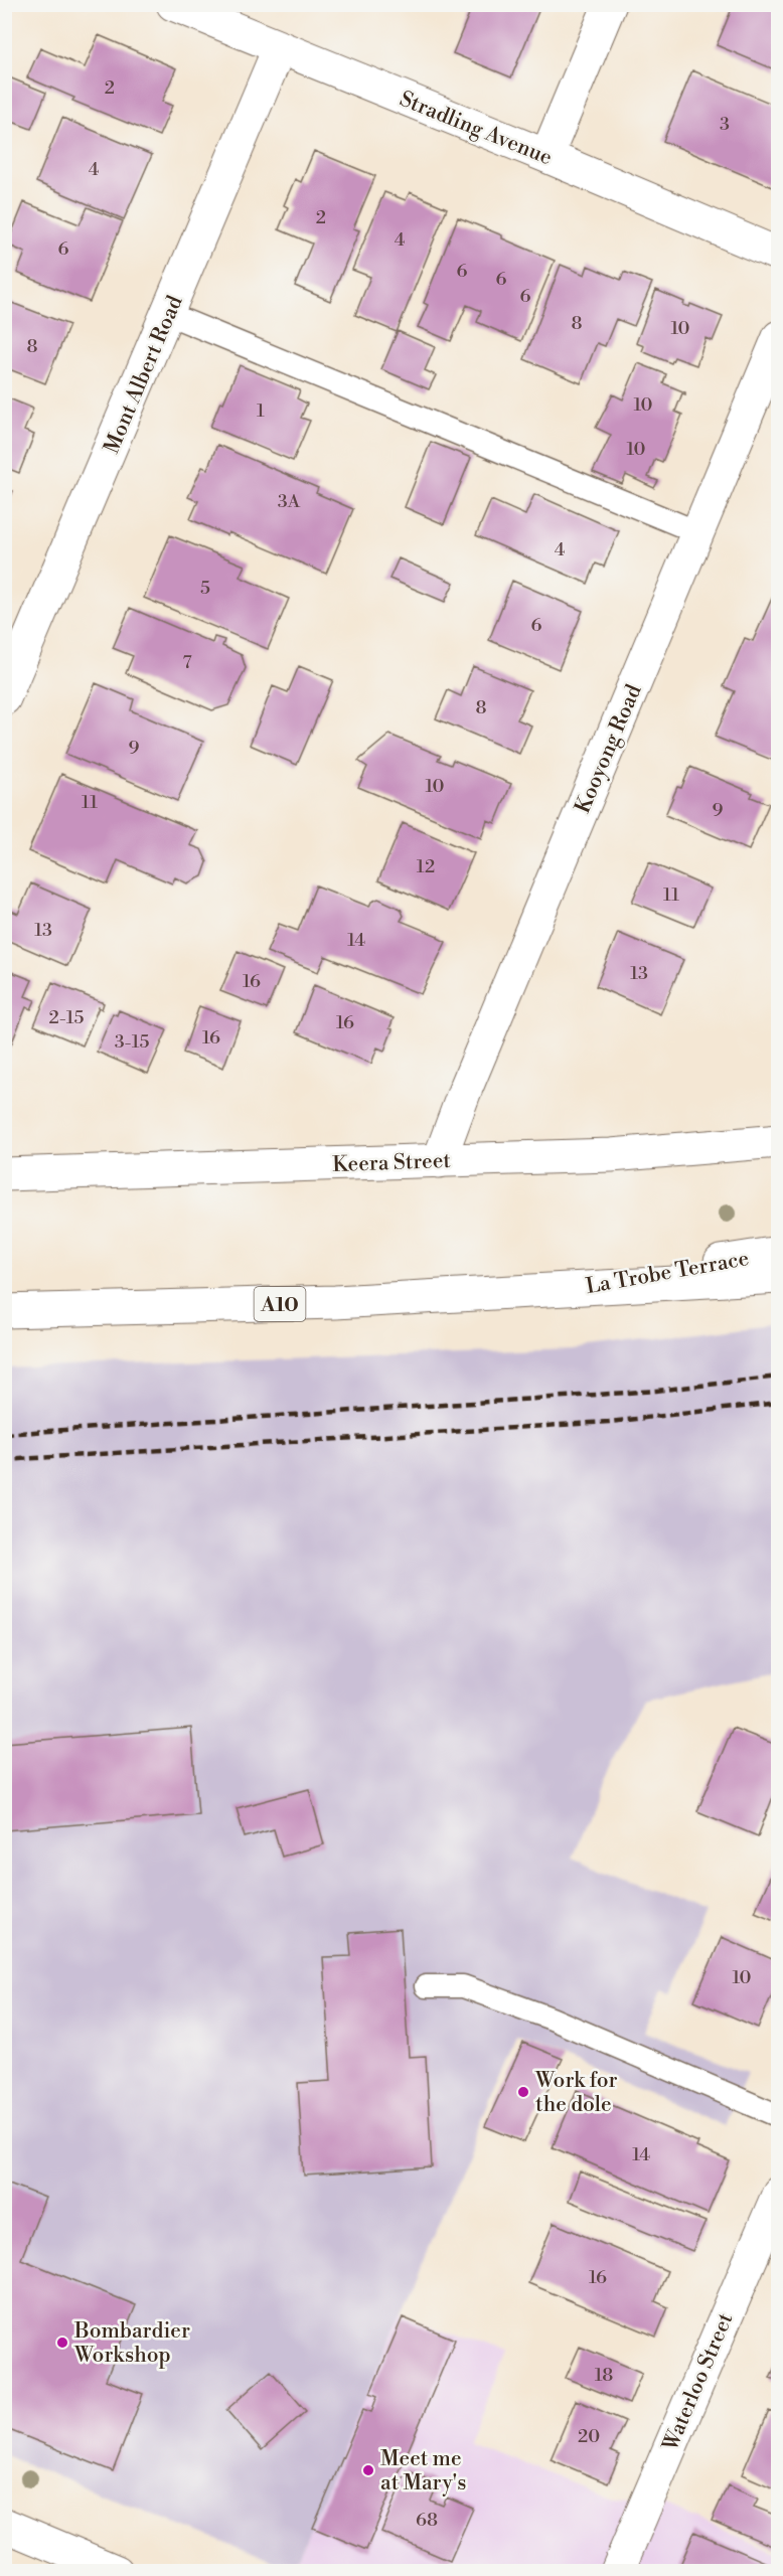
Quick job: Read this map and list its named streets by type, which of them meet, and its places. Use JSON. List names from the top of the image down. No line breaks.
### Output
{"streets":{"main road":["Stradling Avenue","Mont Albert Road","Kooyong Road","Keera Street","La Trobe Terrace","A10","Waterloo Street"]},"crossings":[["Stradling Avenue","Mont Albert Road"],["Kooyong Road","Keera Street"],["La Trobe Terrace","A10"]],"places":["Work for the dole","Bombardier Workshop","Meet me at Mary's"],"house_numbers":["2","3","4","2","4","6","6","6","6","8","10","8","10","1","10","3A","4","5","6","7","8","9","10","11","9","12","11","13","14","13","16","2-15","16","16","3-15","10","14","16","18","20","68"]}
